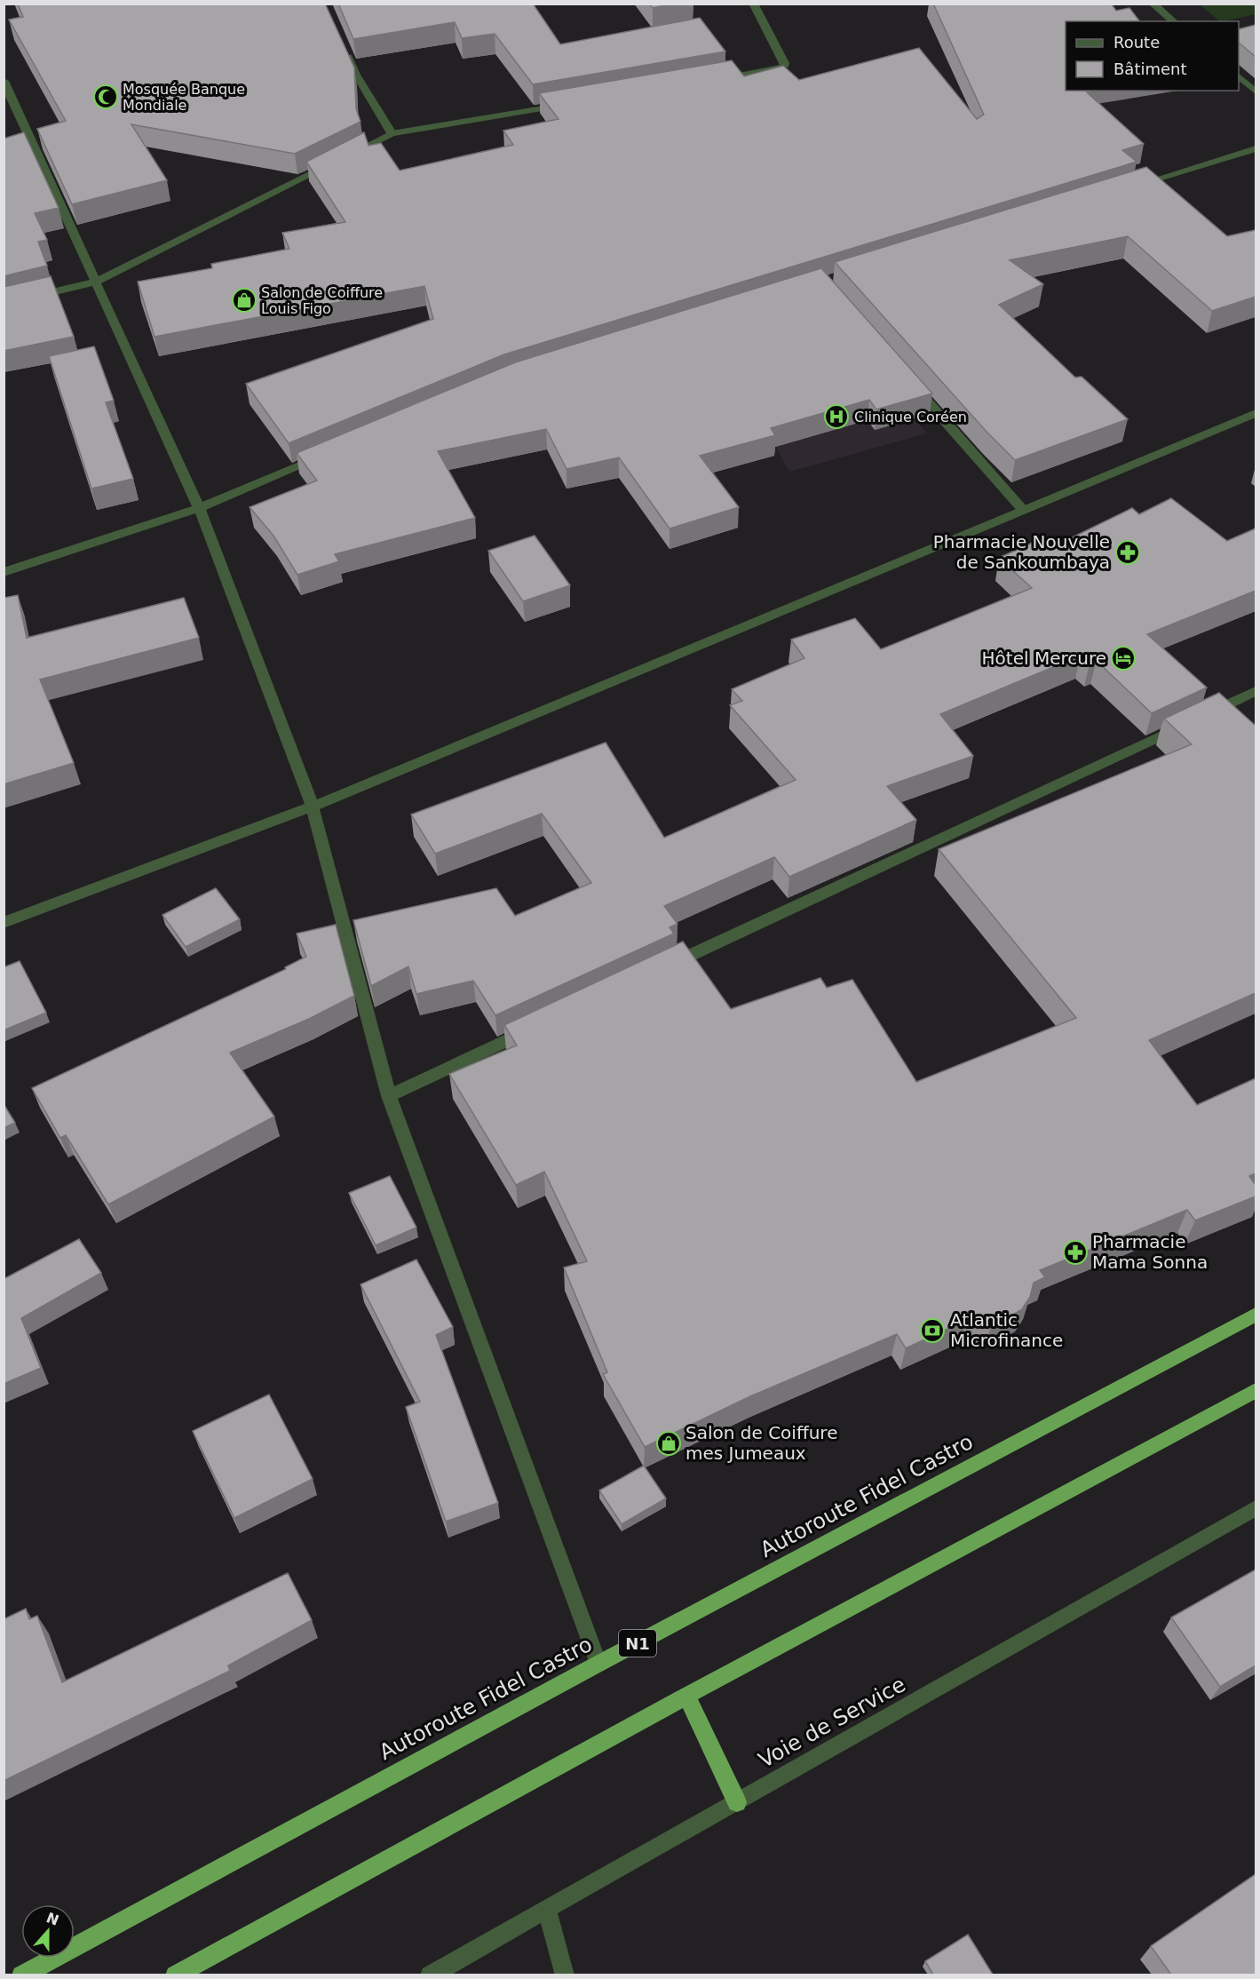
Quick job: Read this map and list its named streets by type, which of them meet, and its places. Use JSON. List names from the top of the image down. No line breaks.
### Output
{"streets":{"highway":["Autoroute Fidel Castro","N1"],"street":["Voie de Service"]},"places":{"mosque":["Mosquée Banque Mondiale"],"shop":["Salon de Coiffure Louis Figo","Salon de Coiffure mes Jumeaux"],"hospital":["Clinique Coréen"],"pharmacy":["Pharmacie Nouvelle de Sankoumbaya","Pharmacie Mama Sonna"],"hotel":["Hôtel Mercure"],"bank":["Atlantic Microfinance"]},"legend":["Route","Bâtiment"],"north":"top"}
